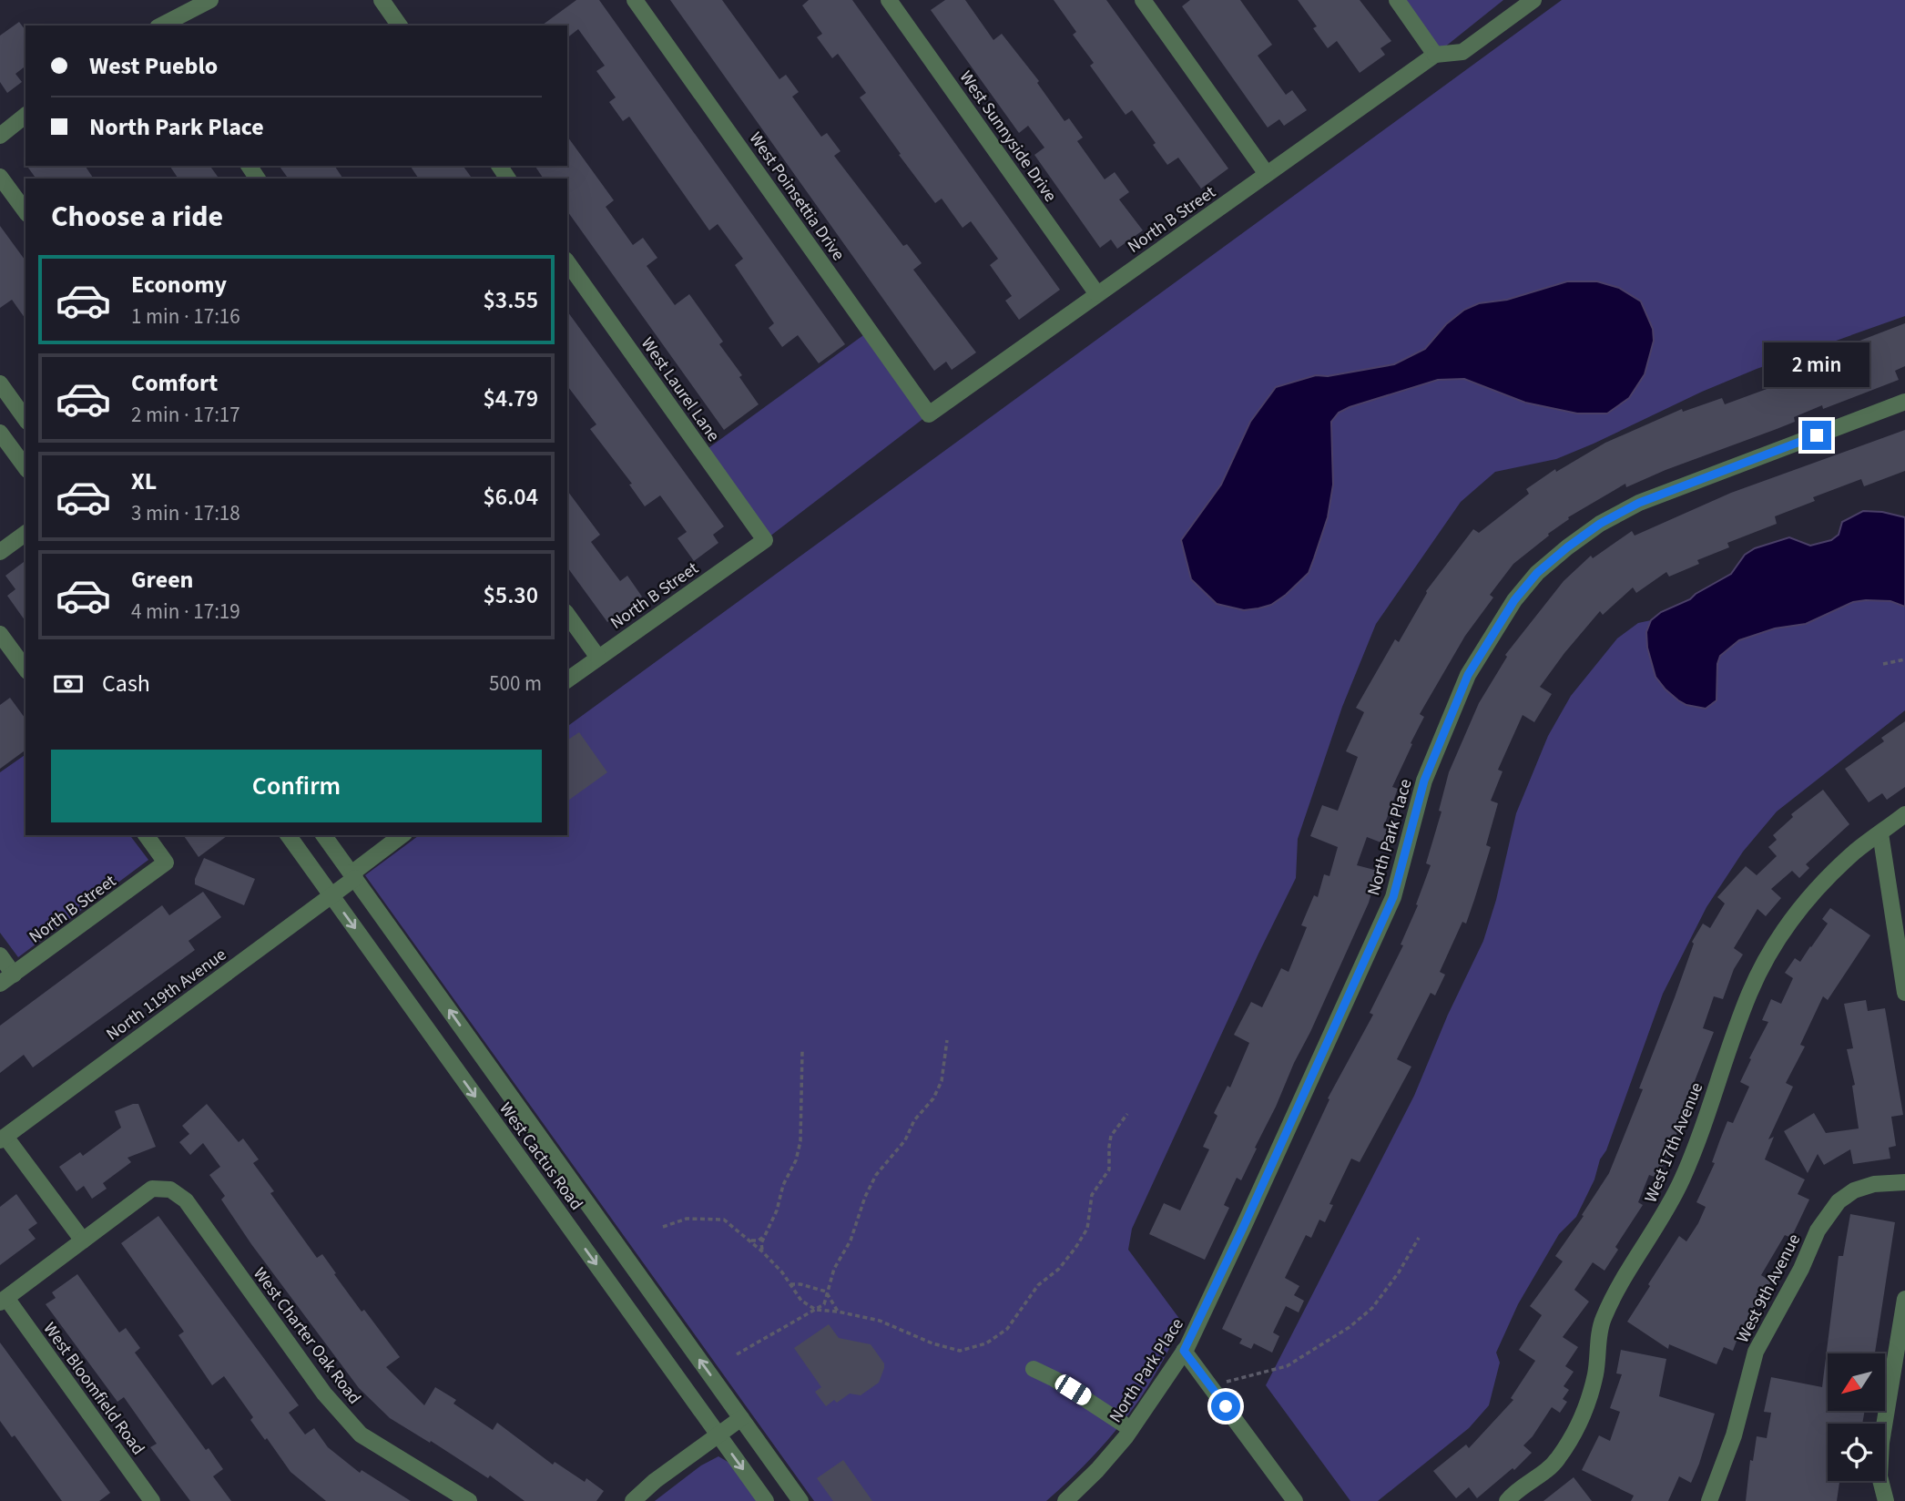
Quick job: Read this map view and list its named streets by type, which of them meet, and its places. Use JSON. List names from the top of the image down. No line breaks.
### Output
{"streets":{"street":["West Sunnyside Drive","West Poinsettia Drive","North B Street","West Laurel Lane","North Park Place","North 119th Avenue","West 17th Avenue","West Cactus Road","West 9th Avenue","West Charter Oak Road","West Bloomfield Road"]},"crossings":[["West Sunnyside Drive","North B Street"],["West Poinsettia Drive","North B Street"],["North B Street","West Laurel Lane"],["North 119th Avenue","West Cactus Road"]],"north":"bottom left","page":{"banner":["West Pueblo","North Park Place"],"heading":"Choose a ride","list":[{"name":"Economy","note":"1 min · 17:16","value":"$3.55"},{"name":"Comfort","note":"2 min · 17:17","value":"$4.79"},{"name":"XL","note":"3 min · 17:18","value":"$6.04"},{"name":"Green","note":"4 min · 17:19","value":"$5.30"}],"bubble":"2 min","pay":["Cash","500 m"],"buttons":"Confirm"}}
